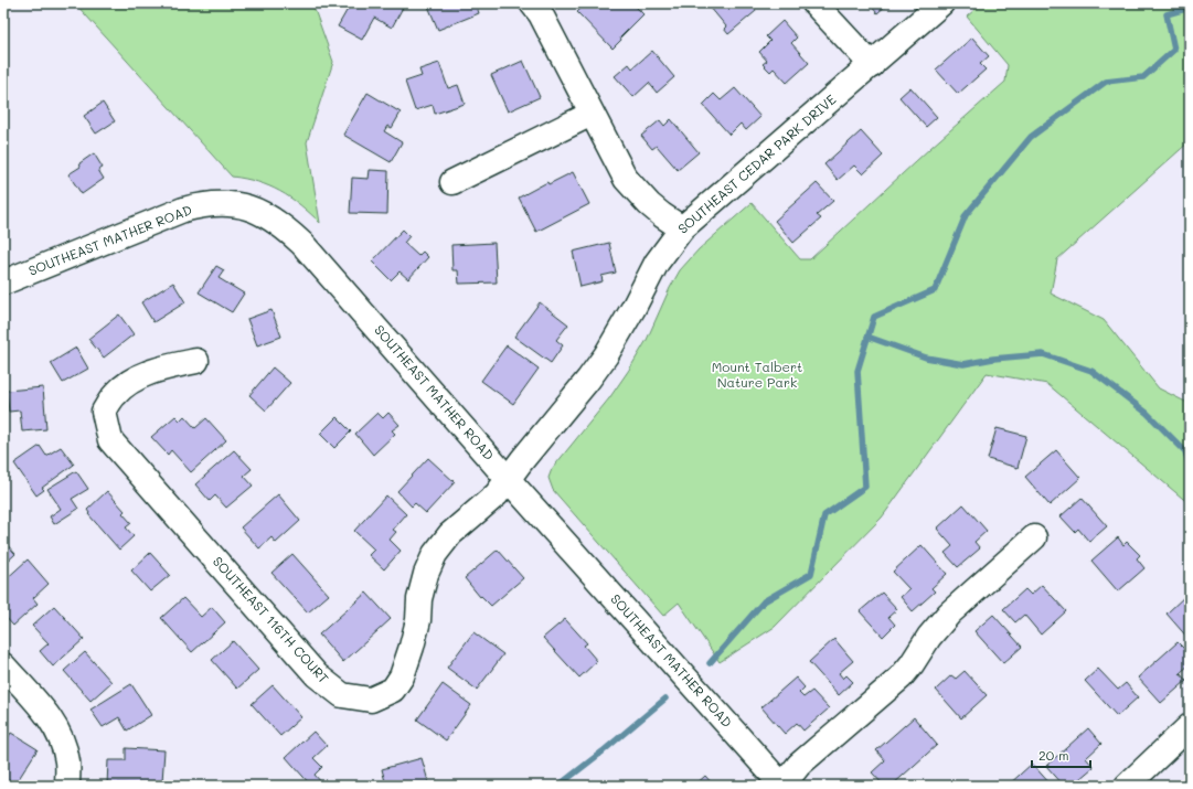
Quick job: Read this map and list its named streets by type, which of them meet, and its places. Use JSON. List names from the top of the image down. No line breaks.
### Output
{"streets":{"street":["SOUTHEAST CEDAR PARK DRIVE","SOUTHEAST MATHER ROAD","SOUTHEAST 116TH COURT"]},"crossings":[["SOUTHEAST CEDAR PARK DRIVE","SOUTHEAST MATHER ROAD"],["SOUTHEAST CEDAR PARK DRIVE","SOUTHEAST 116TH COURT"],["SOUTHEAST MATHER ROAD","SOUTHEAST 116TH COURT"]],"parks":["Mount Talbert Nature Park"],"scale_bar":"20 m"}
